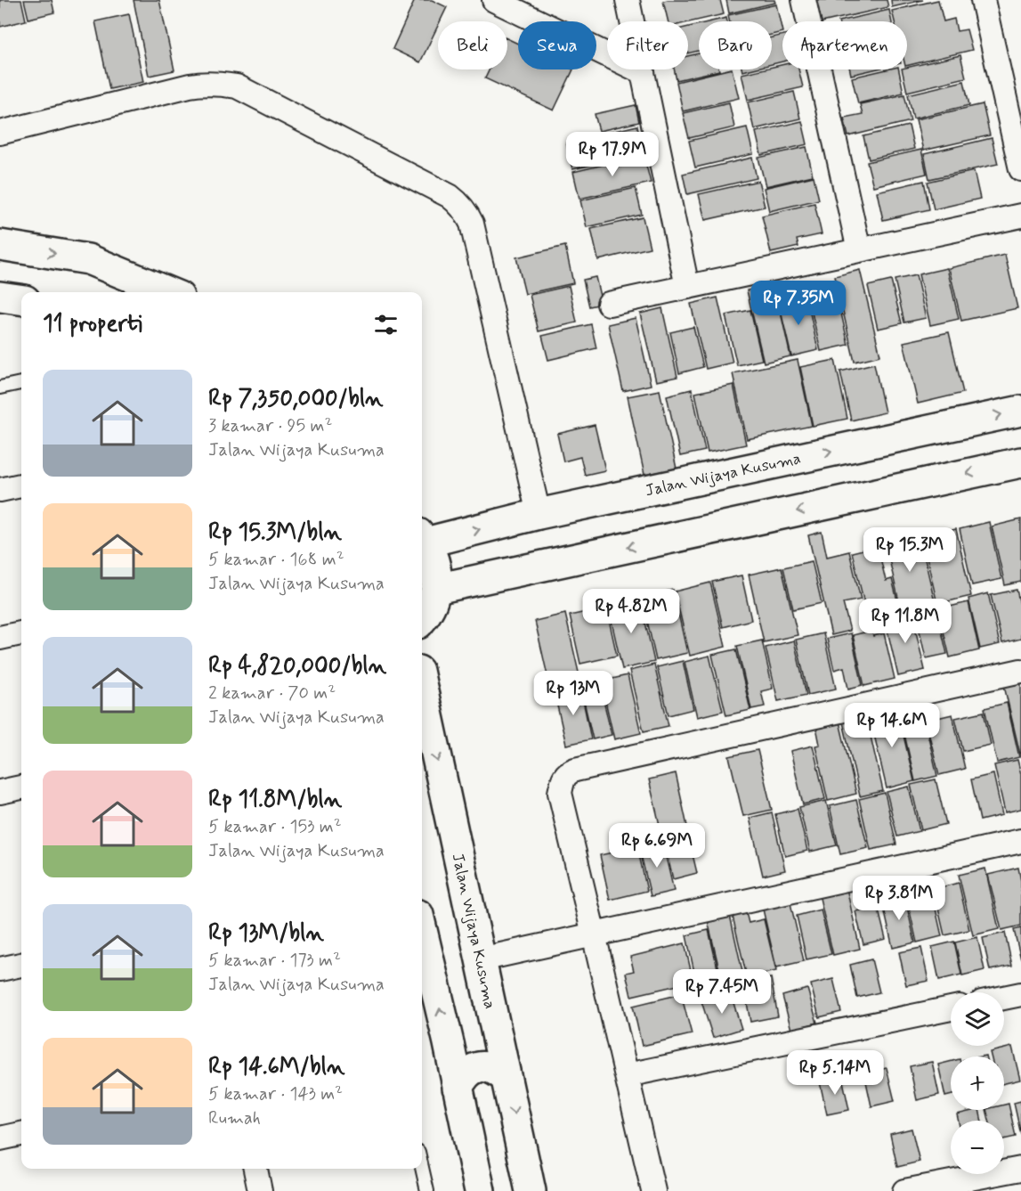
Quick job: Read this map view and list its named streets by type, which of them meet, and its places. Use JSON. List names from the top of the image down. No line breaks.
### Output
{"streets":{"street":["Jalan Wijaya Kusuma"]},"page":{"chip":["Beli","Sewa","Filter","Baru","Apartemen"],"price":["Rp 17.9M","Rp 7.35M","Rp 15.3M","Rp 4.82M","Rp 11.8M","Rp 13M","Rp 14.6M","Rp 6.69M","Rp 3.81M","Rp 7.45M","Rp 5.14M"],"heading":"11 properti","list":[{"name":"Rp 7,350,000/bln","note":"3 kamar · 95 m² · Jalan Wijaya Kusuma"},{"name":"Rp 15.3M/bln","note":"5 kamar · 168 m² · Jalan Wijaya Kusuma"},{"name":"Rp 4,820,000/bln","note":"2 kamar · 70 m² · Jalan Wijaya Kusuma"},{"name":"Rp 11.8M/bln","note":"5 kamar · 153 m² · Jalan Wijaya Kusuma"},{"name":"Rp 13M/bln","note":"5 kamar · 173 m² · Jalan Wijaya Kusuma"},{"name":"Rp 14.6M/bln","note":"5 kamar · 143 m² · Rumah"}],"map_buttons":["+","−"]}}
